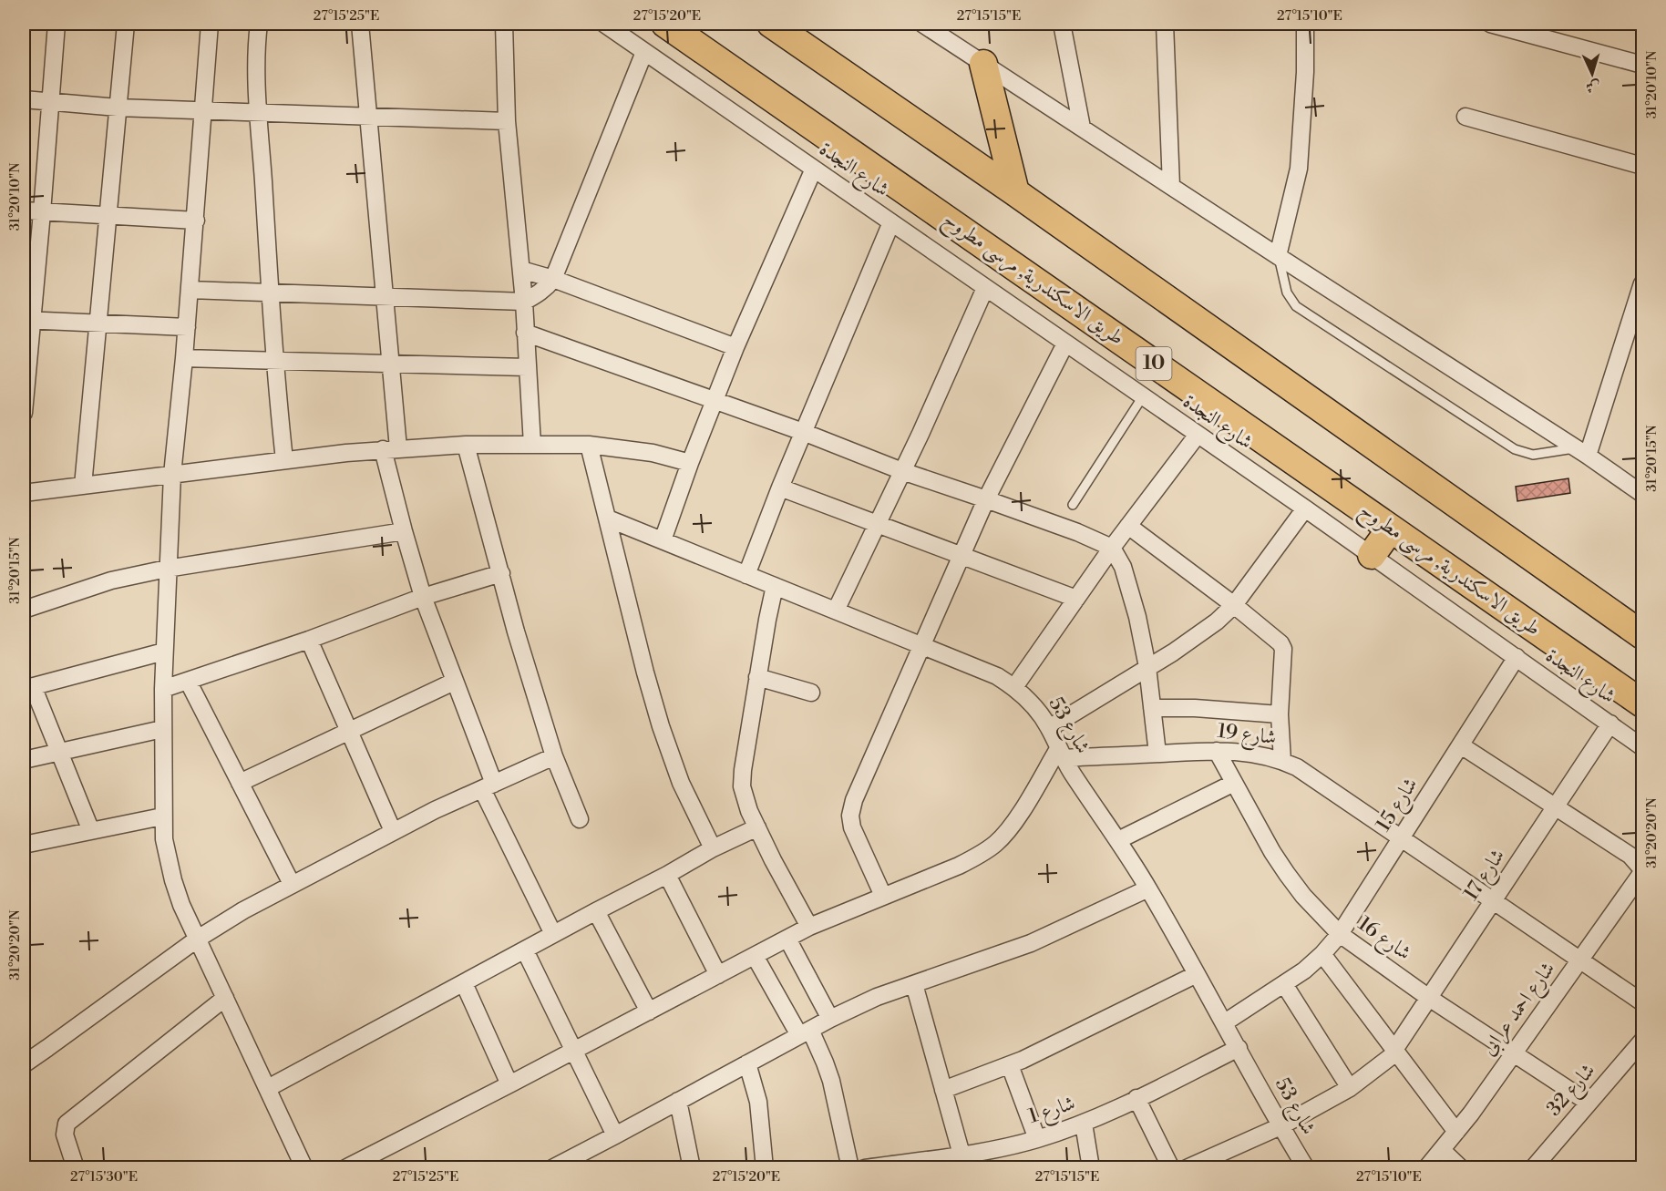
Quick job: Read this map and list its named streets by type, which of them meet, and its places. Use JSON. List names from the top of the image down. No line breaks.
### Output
{"streets":{"main road":["طريق الاسكندرية, مرسى مطروح","10"],"street":["شارع النجدة","شارع 53","شارع 19","شارع 15","شارع 17","شارع 16","شارع احمد عرابى","شارع 32","شارع 1"]},"crossings":[["شارع النجدة","شارع 15"],["شارع النجدة","شارع 17"],["شارع 53","شارع 19"],["شارع 53","شارع 15"],["شارع 53","شارع 17"],["شارع 53","شارع 1"],["شارع 19","شارع 15"],["شارع 19","شارع 17"],["شارع 19","شارع 16"],["شارع 19","شارع احمد عرابى"],["شارع 15","شارع 16"],["شارع 17","شارع 16"],["شارع 16","شارع احمد عرابى"],["شارع 16","شارع 32"]],"north":"bottom","coordinates":["27°15'25\"E","27°15'20\"E","27°15'15\"E","27°15'10\"E","31°20'10\"N","31°20'15\"N","31°20'20\"N","27°15'30\"E"]}
